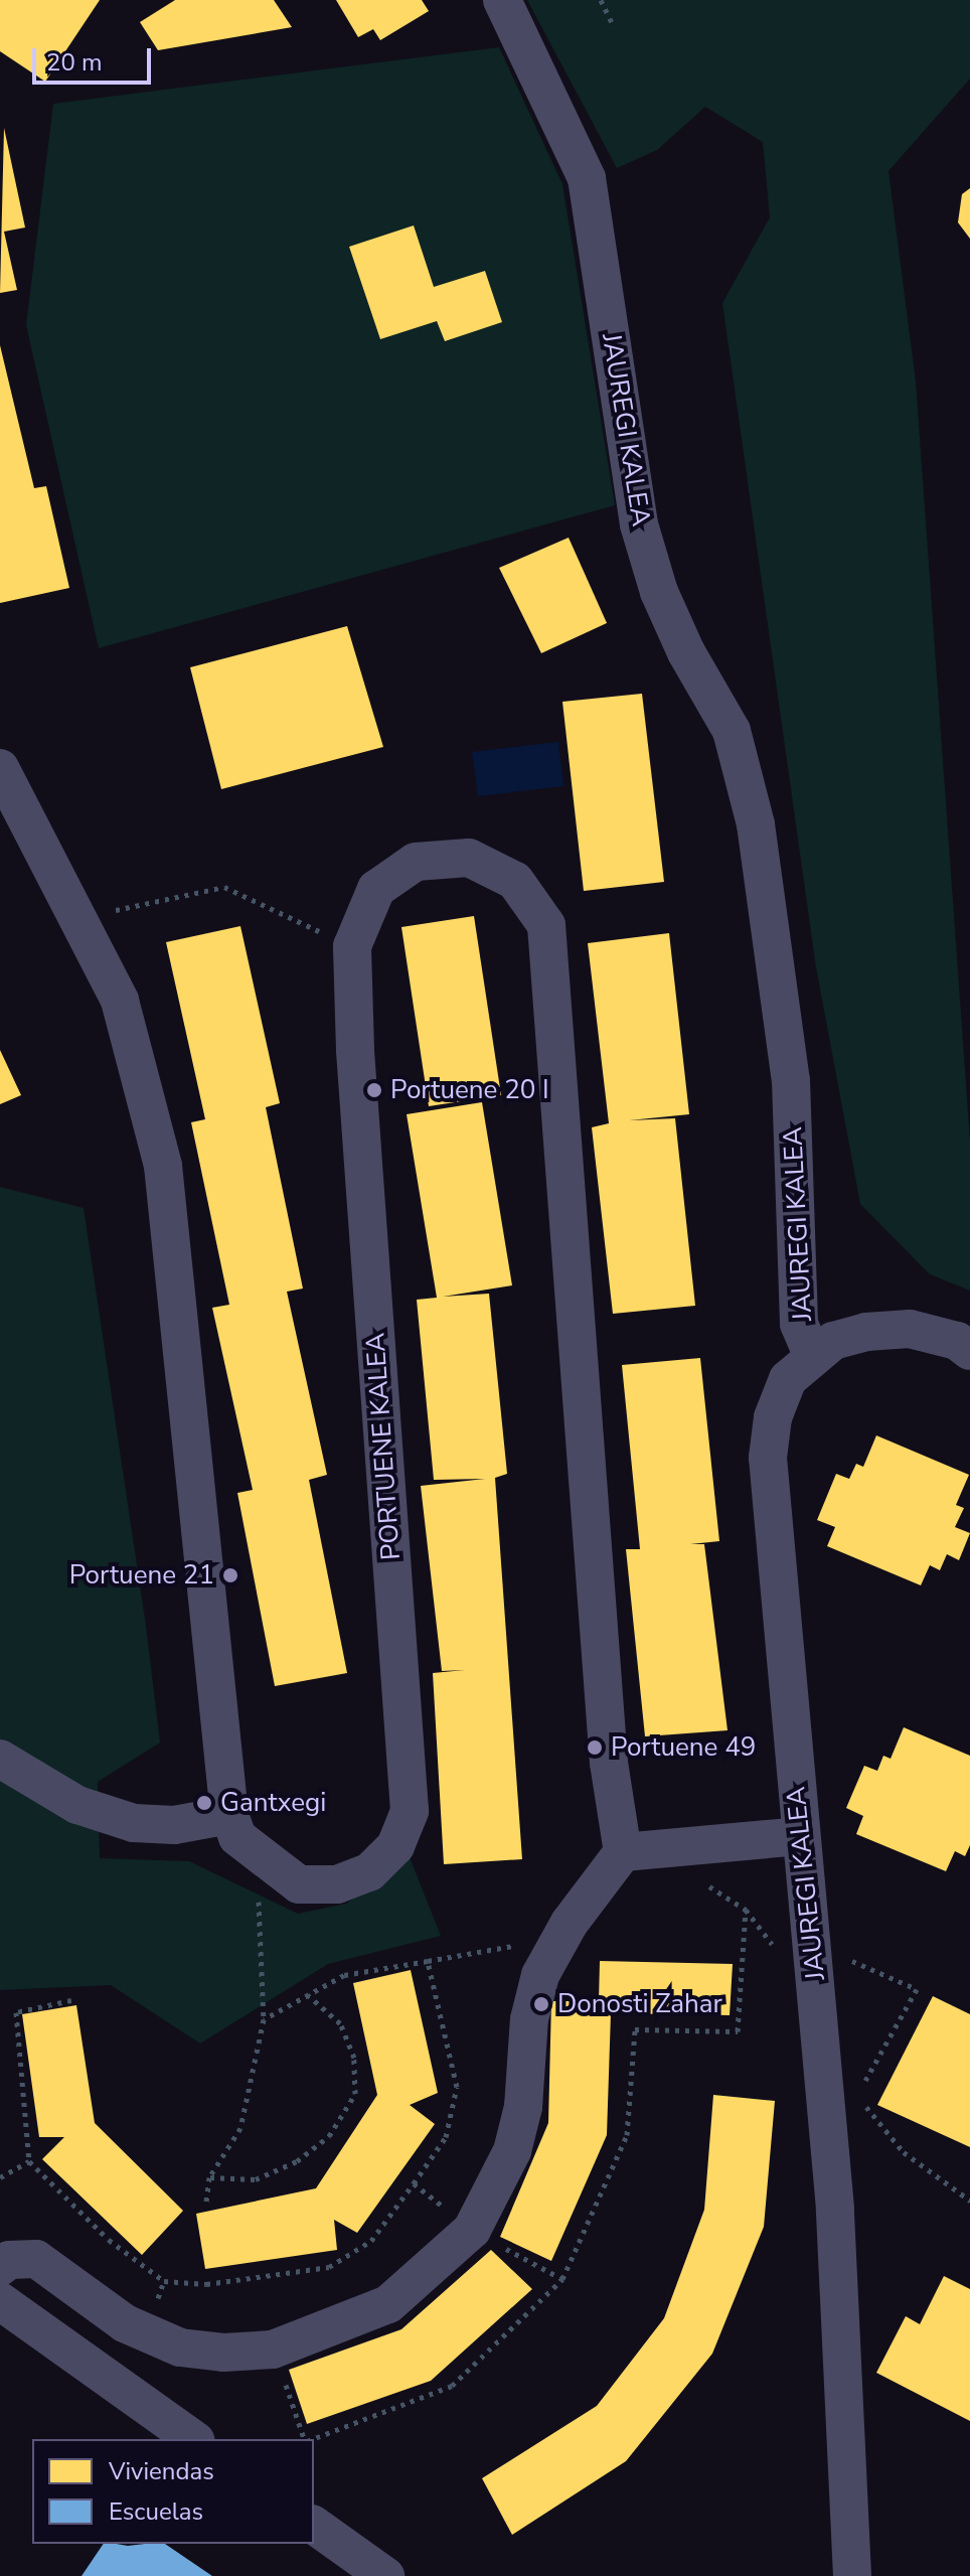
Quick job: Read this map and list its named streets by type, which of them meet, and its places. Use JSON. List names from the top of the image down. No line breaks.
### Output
{"streets":{"street":["JAUREGI KALEA","PORTUENE KALEA"]},"places":["Portuene 20 I","Portuene 21","Portuene 49","Gantxegi","Donosti Zahar"],"legend":["Viviendas","Escuelas"],"scale_bar":"20 m"}
